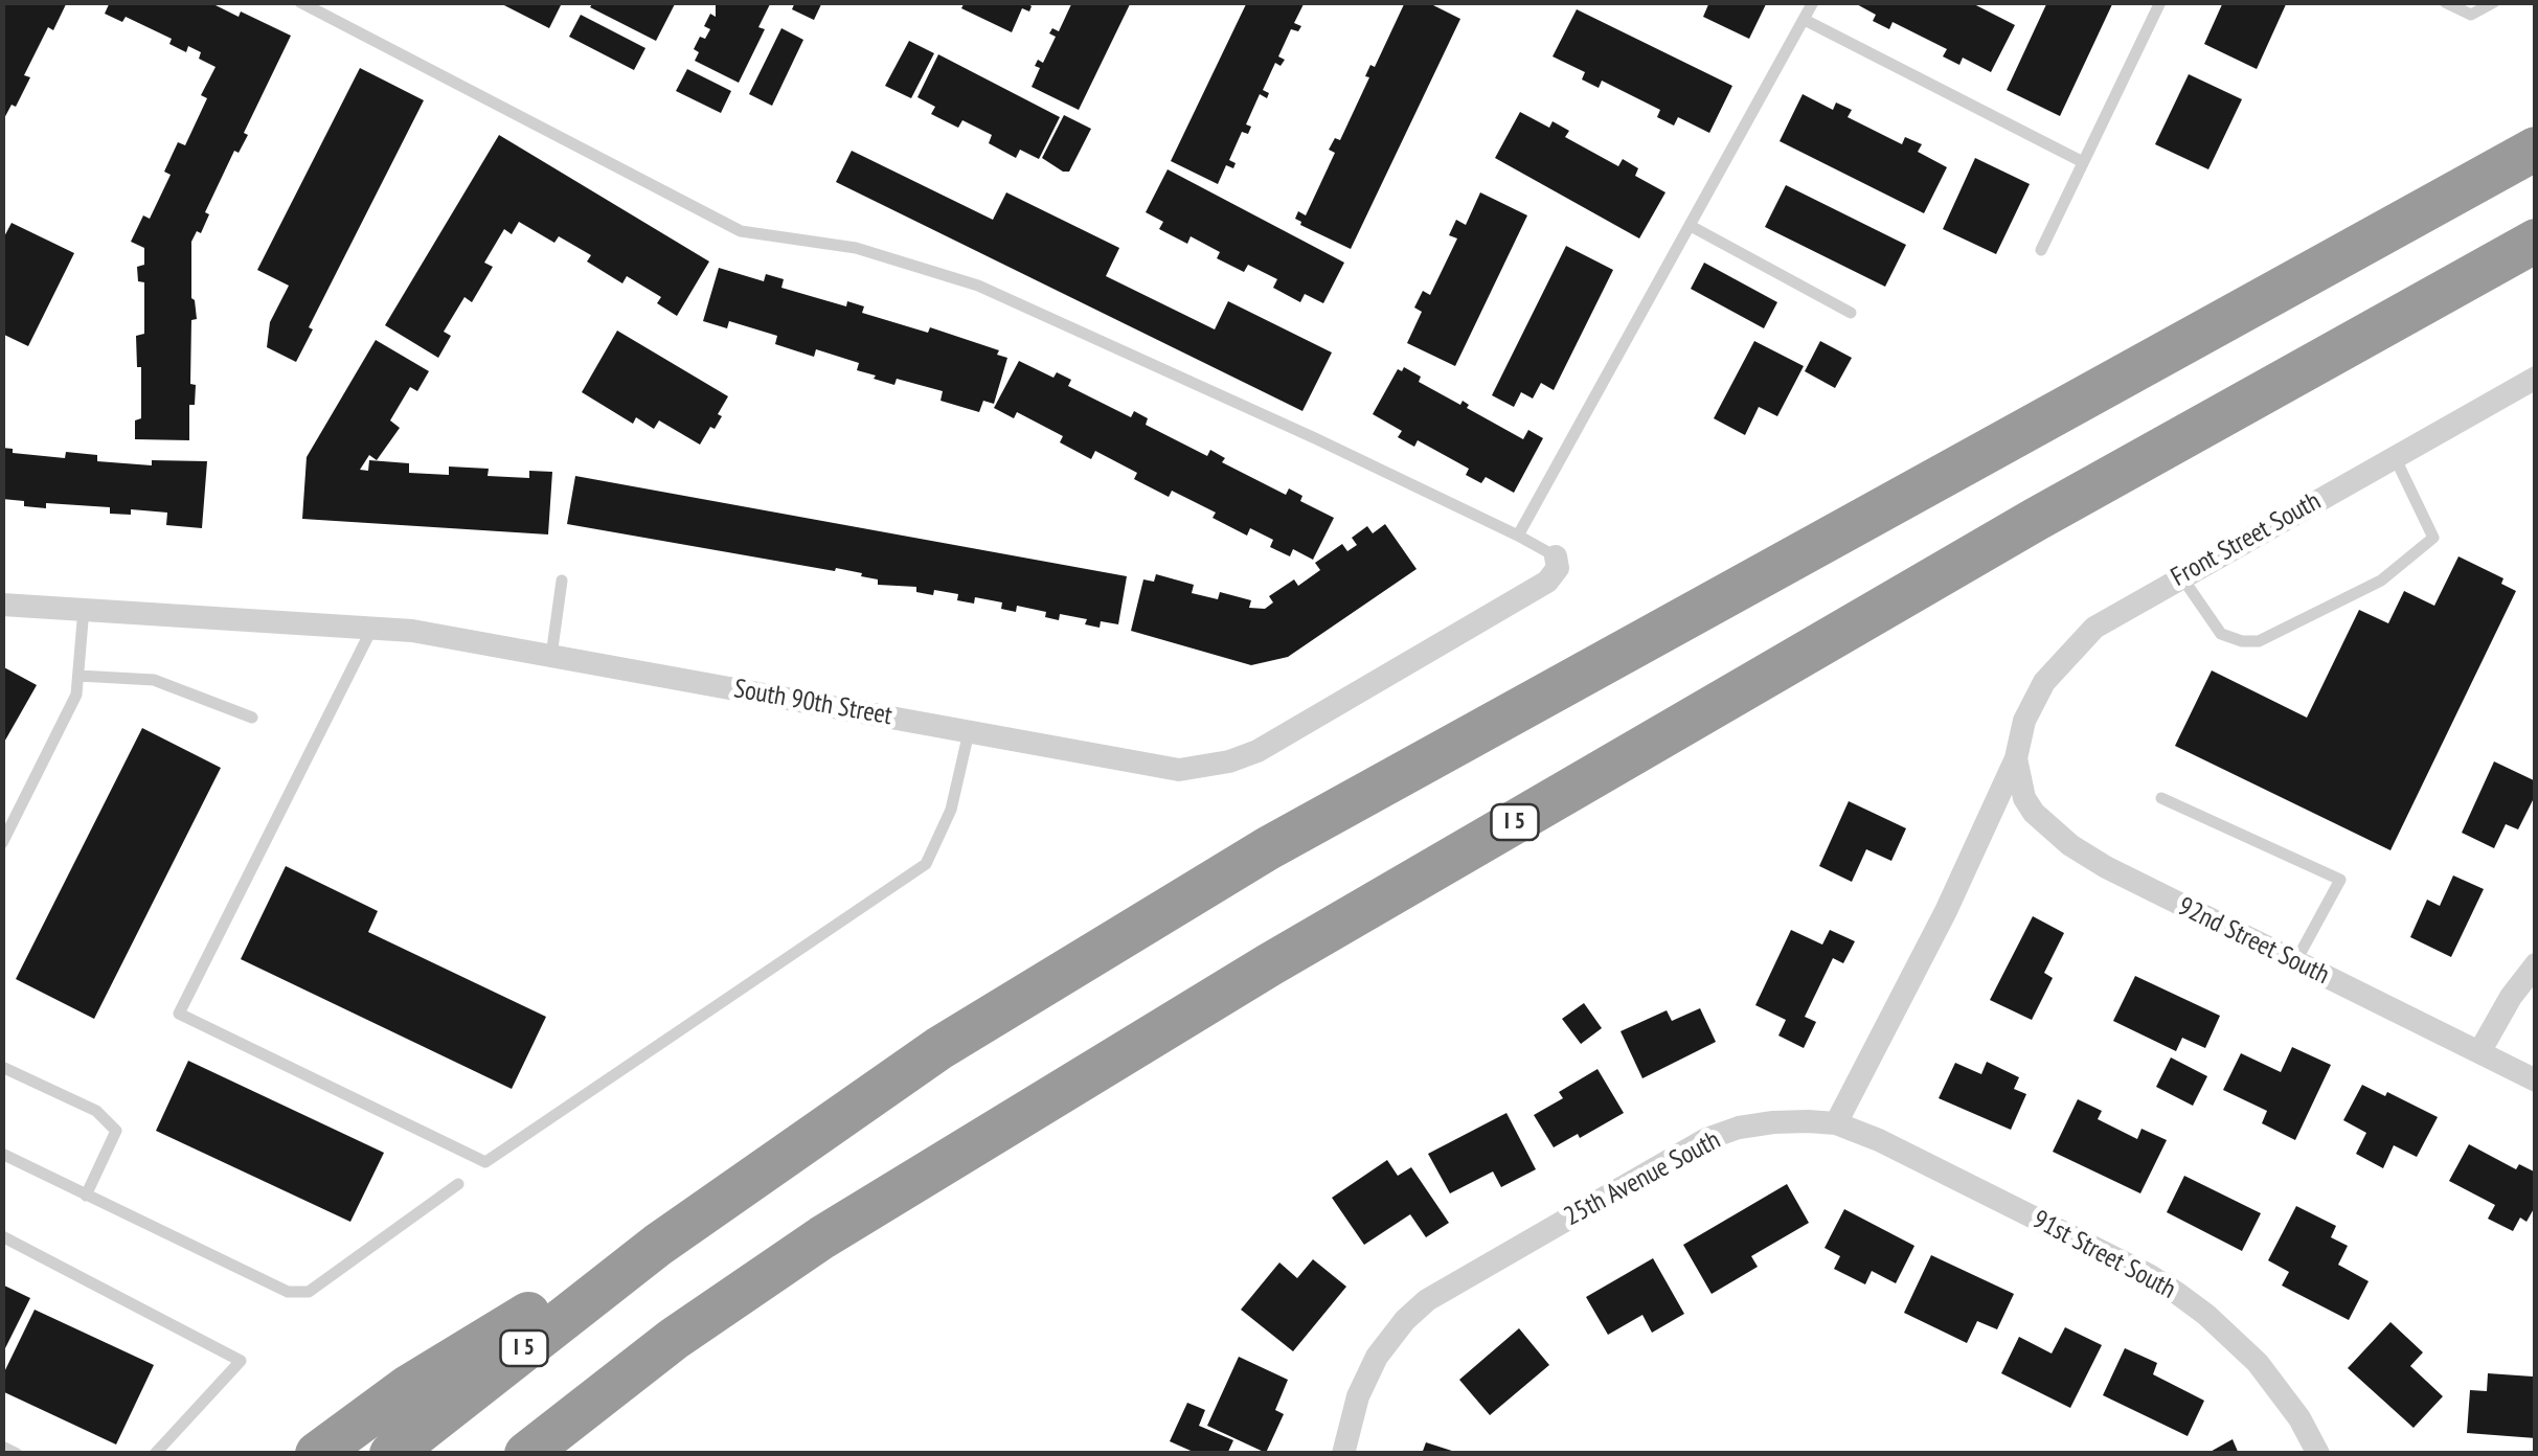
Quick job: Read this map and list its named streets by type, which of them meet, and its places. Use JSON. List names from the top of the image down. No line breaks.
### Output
{"streets":{"highway":["I 5"],"street":["Front Street South","South 90th Street","92nd Street South","25th Avenue South","91st Street South"]},"crossings":[["Front Street South","92nd Street South"],["25th Avenue South","91st Street South"]]}
